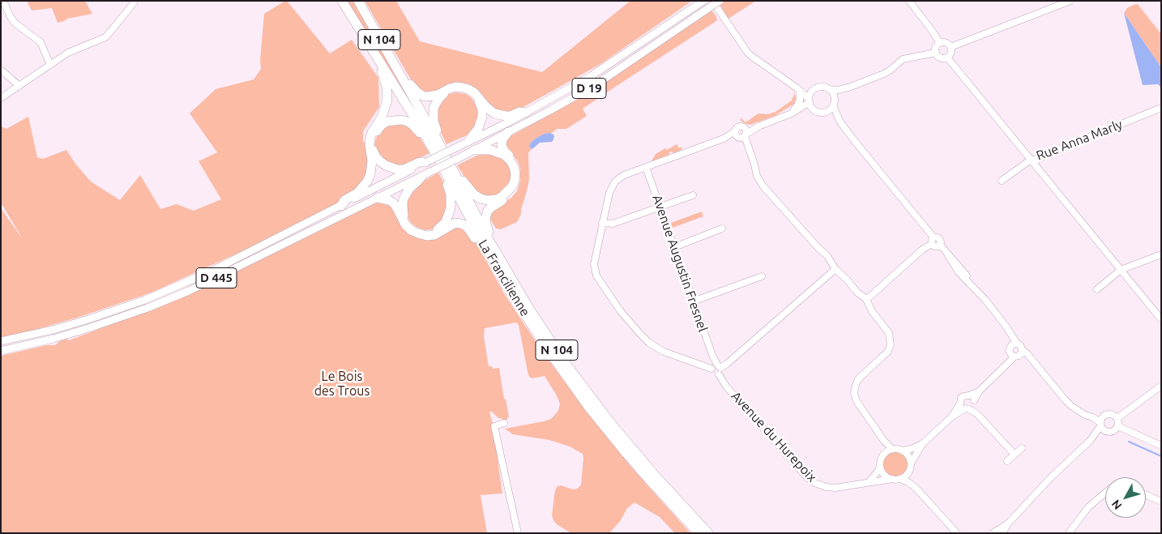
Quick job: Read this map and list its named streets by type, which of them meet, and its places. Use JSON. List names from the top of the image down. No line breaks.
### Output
{"streets":{"highway":["N 104","La Francilienne"],"main road":["D 19","D 445"],"street":["Rue Anna Marly","Avenue Augustin Fresnel","Avenue du Hurepoix"]},"crossings":[["D 19","D 445"],["Avenue Augustin Fresnel","Avenue du Hurepoix"]],"parks":["Le Bois des Trous"],"north":"bottom left"}
